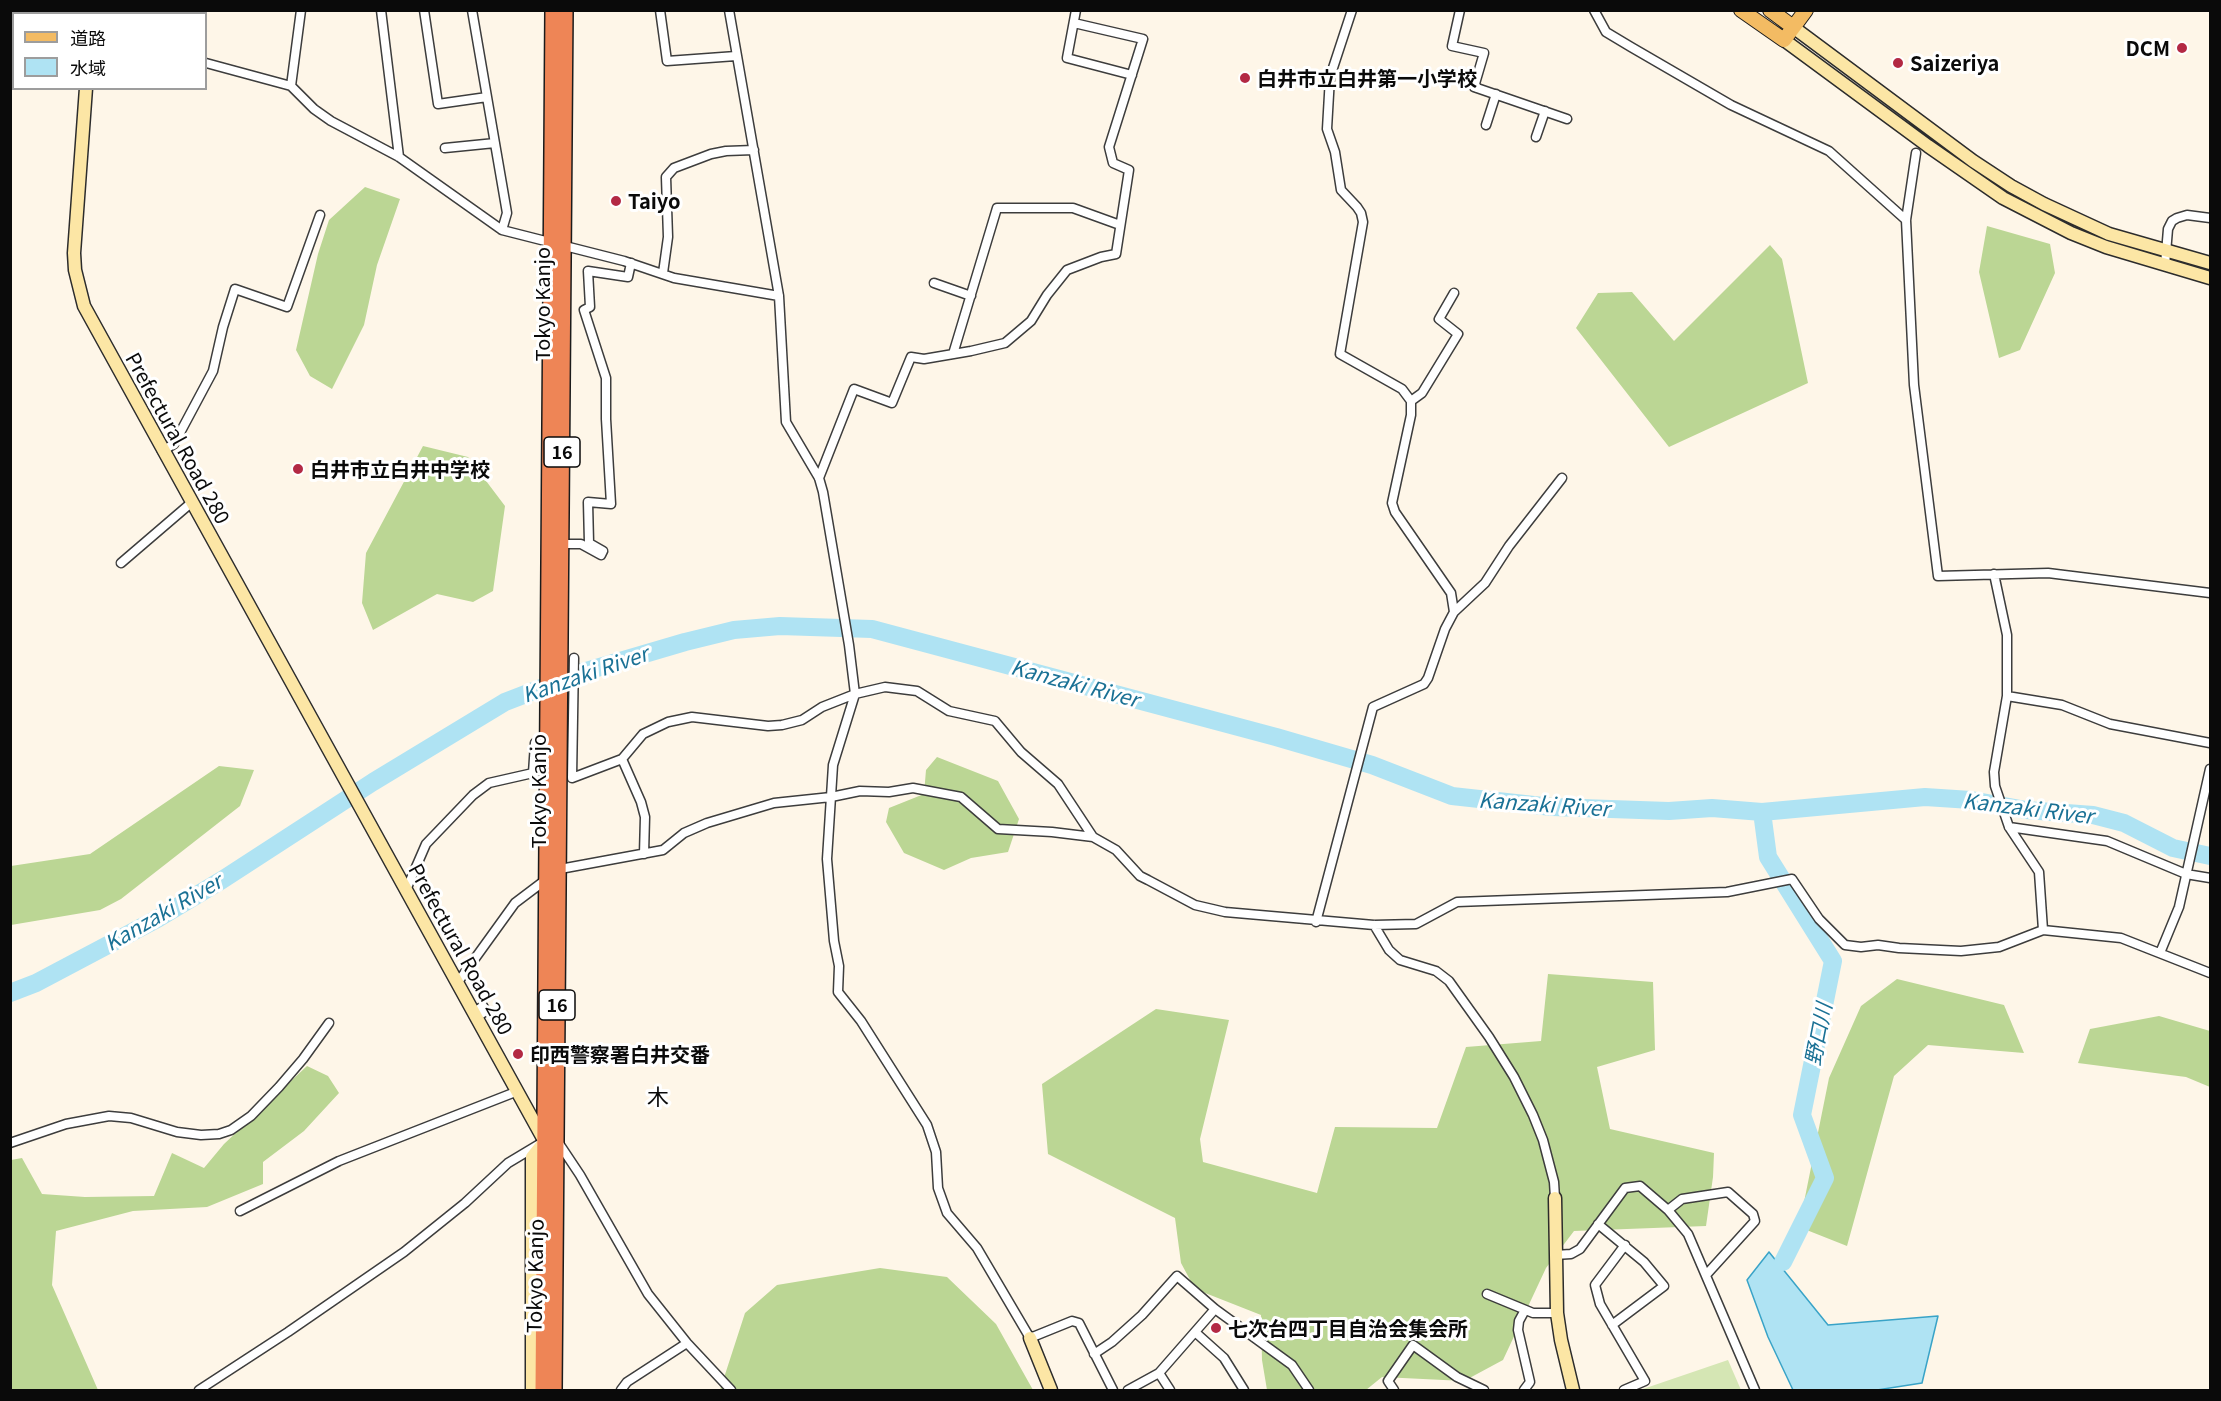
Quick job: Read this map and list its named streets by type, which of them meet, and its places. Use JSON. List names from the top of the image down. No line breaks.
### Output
{"streets":{"highway":["Tokyo Kanjo","16"],"main road":["Prefectural Road 280"]},"crossings":[["Tokyo Kanjo","Prefectural Road 280"]],"districts":["木"],"water":["Kanzaki River","野口川"],"places":["DCM","Saizeriya","白井市立白井第一小学校","Taiyo","白井市立白井中学校","印西警察署白井交番","七次台四丁目自治会集会所"],"legend":["道路","水域"]}
